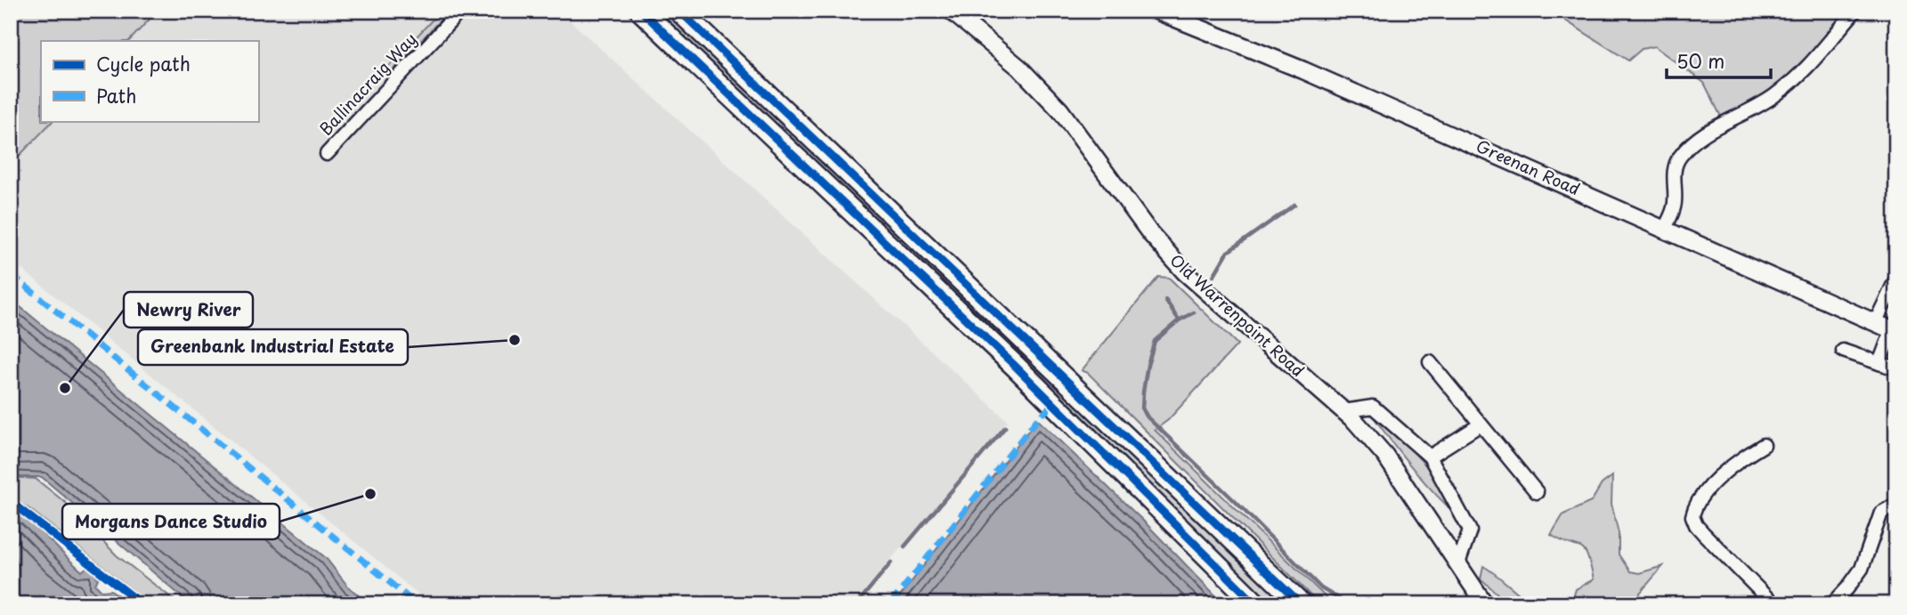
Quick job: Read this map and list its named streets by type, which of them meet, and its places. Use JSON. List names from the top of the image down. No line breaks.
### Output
{"streets":{"street":["Ballinacraig Way","Greenan Road","Old Warrenpoint Road"]},"places":["Greenbank Industrial Estate","Newry River","Morgans Dance Studio"],"legend":["Cycle path","Path"],"scale_bar":"50 m"}
